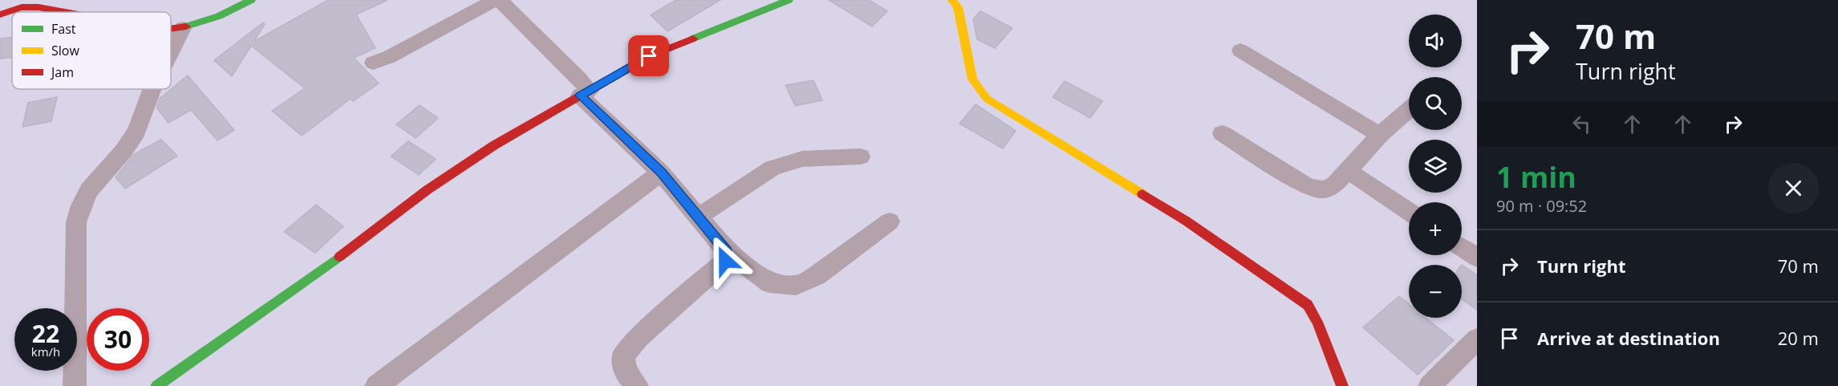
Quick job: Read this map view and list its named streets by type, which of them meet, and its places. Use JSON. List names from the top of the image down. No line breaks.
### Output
{"legend":["Fast","Slow","Jam"],"page":{"turn":["70 m","Turn right"],"map_buttons":["+","−"],"heading":["1 min","90 m · 09:52"],"list":[{"name":"Turn right","value":"70 m"},{"name":"Arrive at destination","value":"20 m"}],"speed":"22 km/h","limit":"30"}}
